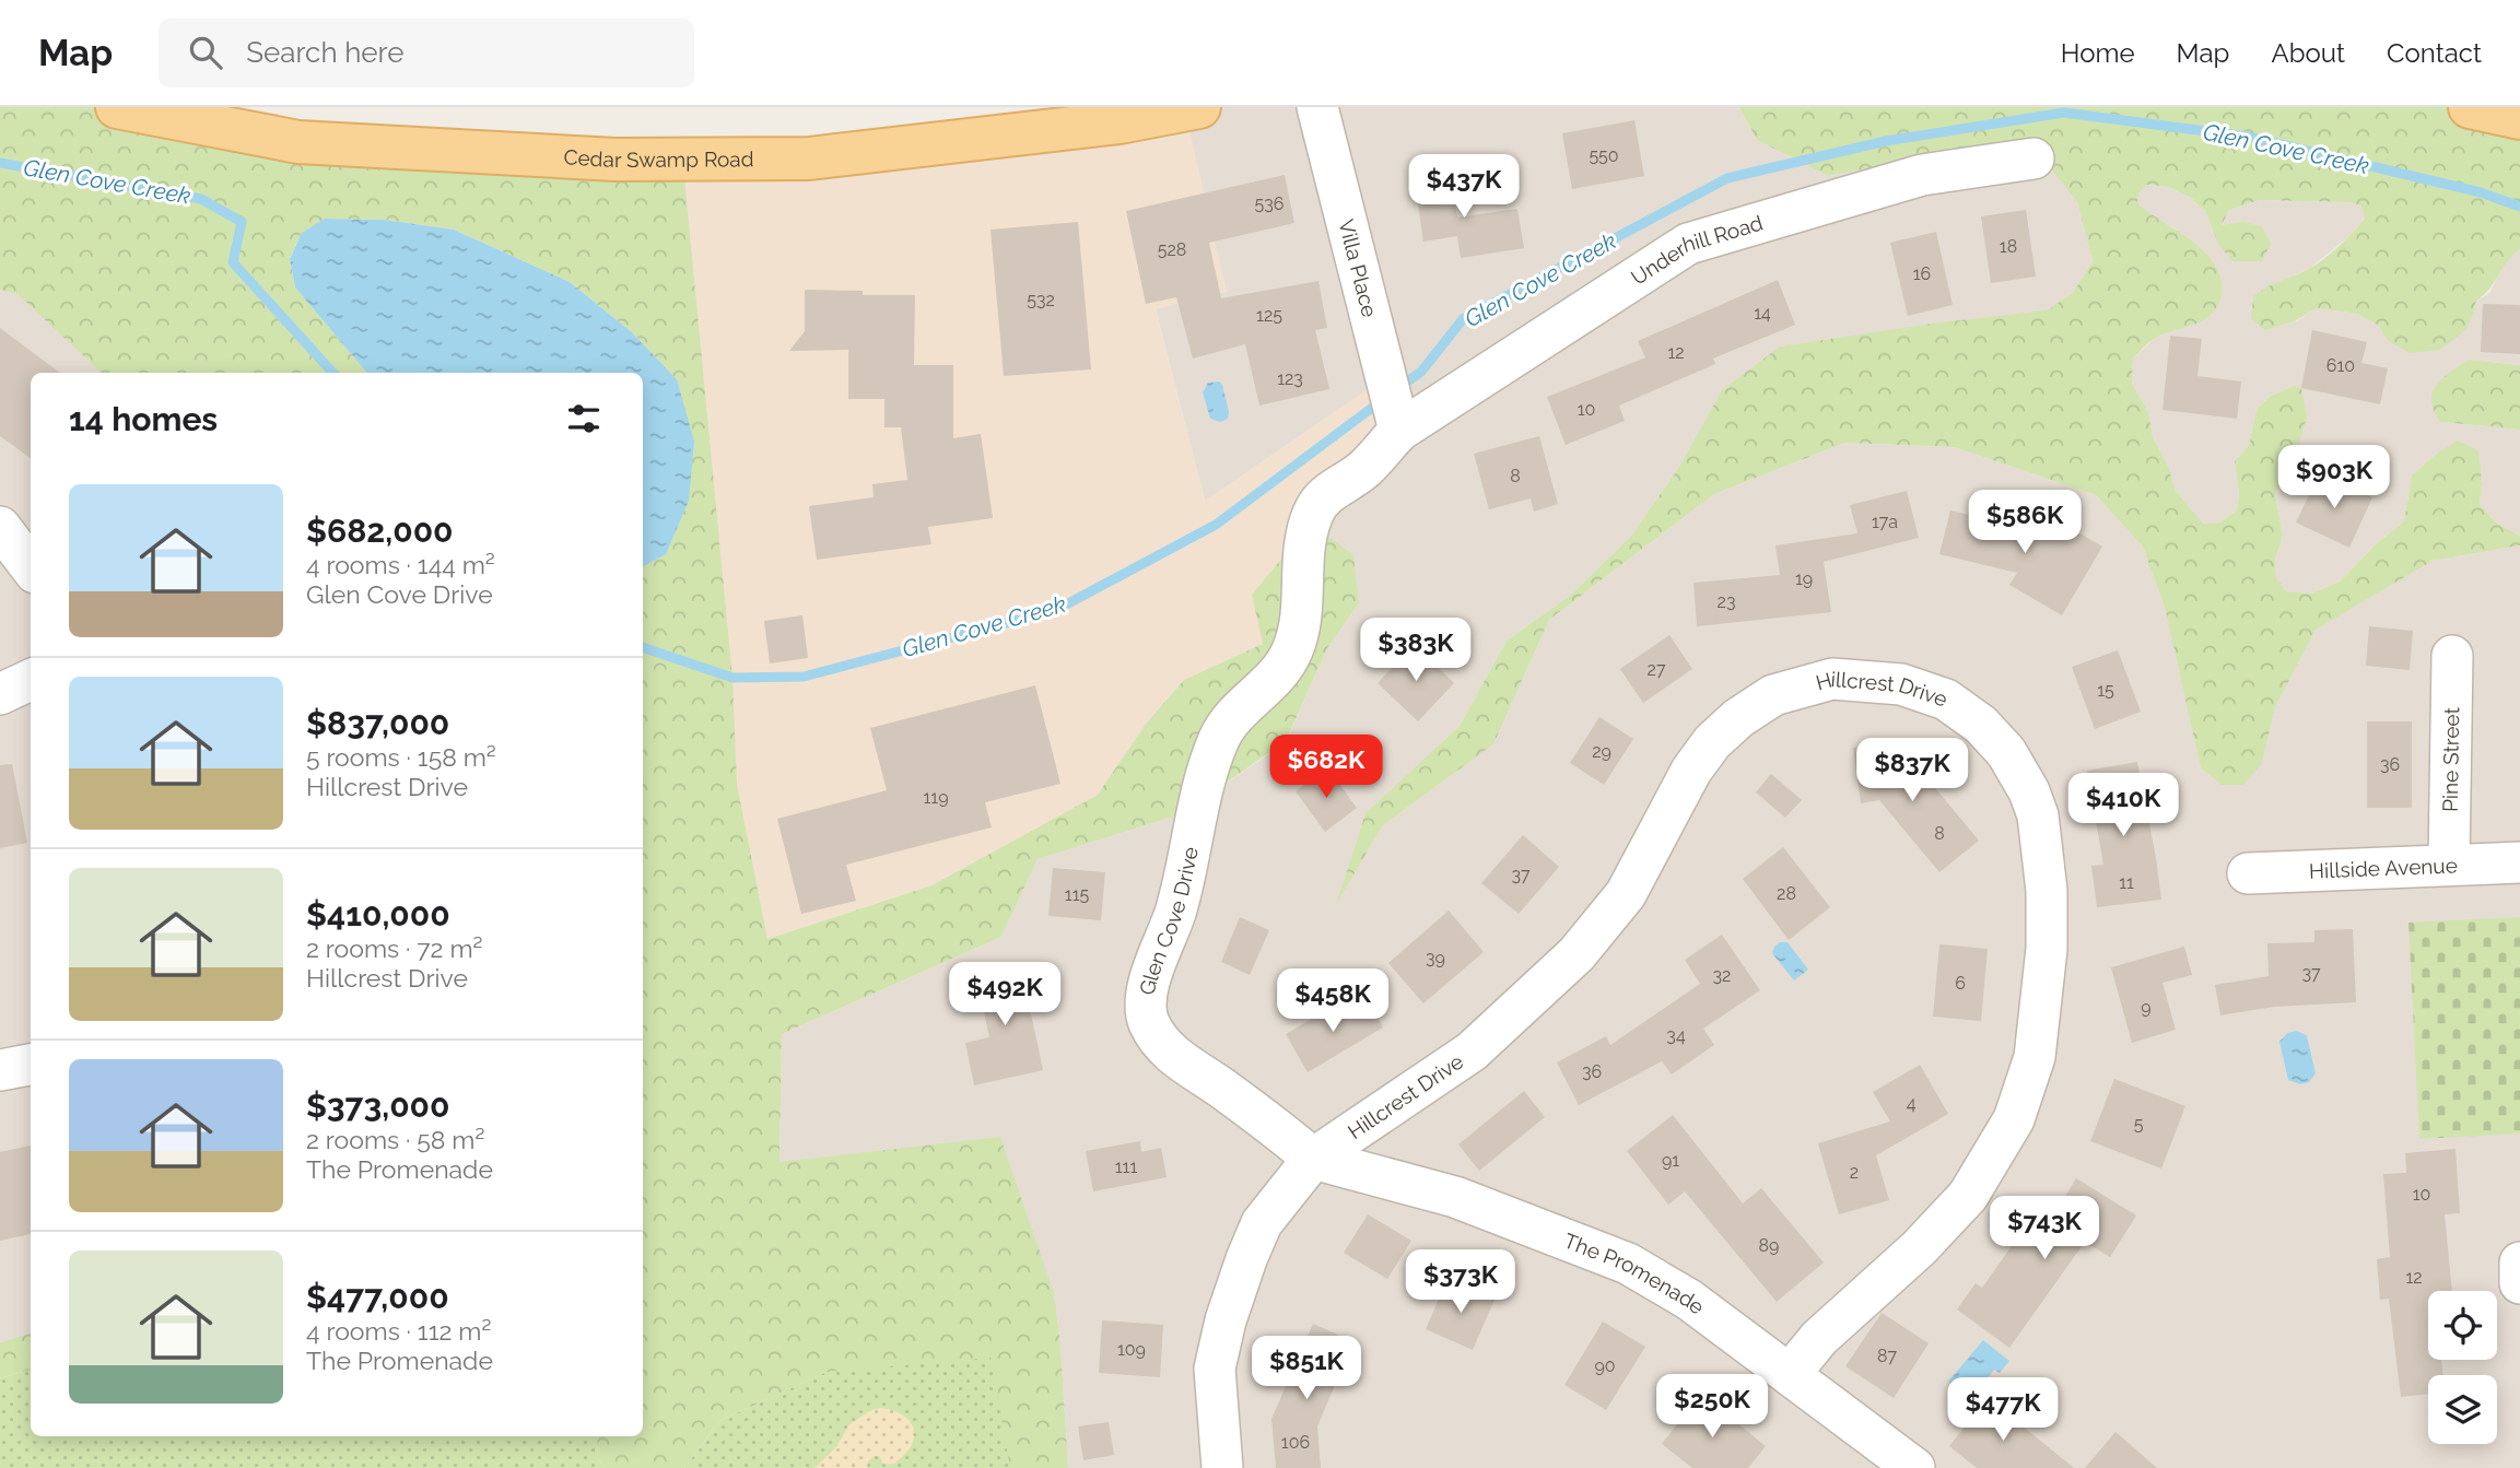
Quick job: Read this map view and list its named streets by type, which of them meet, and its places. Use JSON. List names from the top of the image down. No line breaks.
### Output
{"streets":{"main road":["Cedar Swamp Road"],"street":["Underhill Road","Villa Place","Hillcrest Drive","Pine Street","Hillside Avenue","Glen Cove Drive","The Promenade"]},"crossings":[["Underhill Road","Villa Place"],["Underhill Road","Glen Cove Drive"],["Villa Place","Glen Cove Drive"],["Hillcrest Drive","Glen Cove Drive"],["Hillcrest Drive","The Promenade"],["Pine Street","Hillside Avenue"],["Glen Cove Drive","The Promenade"]],"water":["Glen Cove Creek"],"house_numbers":["550","536","18","528","16","532","14","125","12","610","123","10","8","17a","19","23","27","15","29","36","119","8","37","11","28","115","39","37","32","6","9","34","36","4","5","91","111","2","10","89","12","109","87","90","106"],"page":{"header":"Map","search":"Search here","nav":["Home","Map","About","Contact"],"price":["$437K","$903K","$586K","$383K","$682K","$837K","$410K","$492K","$458K","$743K","$373K","$851K","$250K","$477K"],"heading":"14 homes","list":[{"name":"$682,000","note":"4 rooms · 144 m² · Glen Cove Drive"},{"name":"$837,000","note":"5 rooms · 158 m² · Hillcrest Drive"},{"name":"$410,000","note":"2 rooms · 72 m² · Hillcrest Drive"},{"name":"$373,000","note":"2 rooms · 58 m² · The Promenade"},{"name":"$477,000","note":"4 rooms · 112 m² · The Promenade"}]}}
